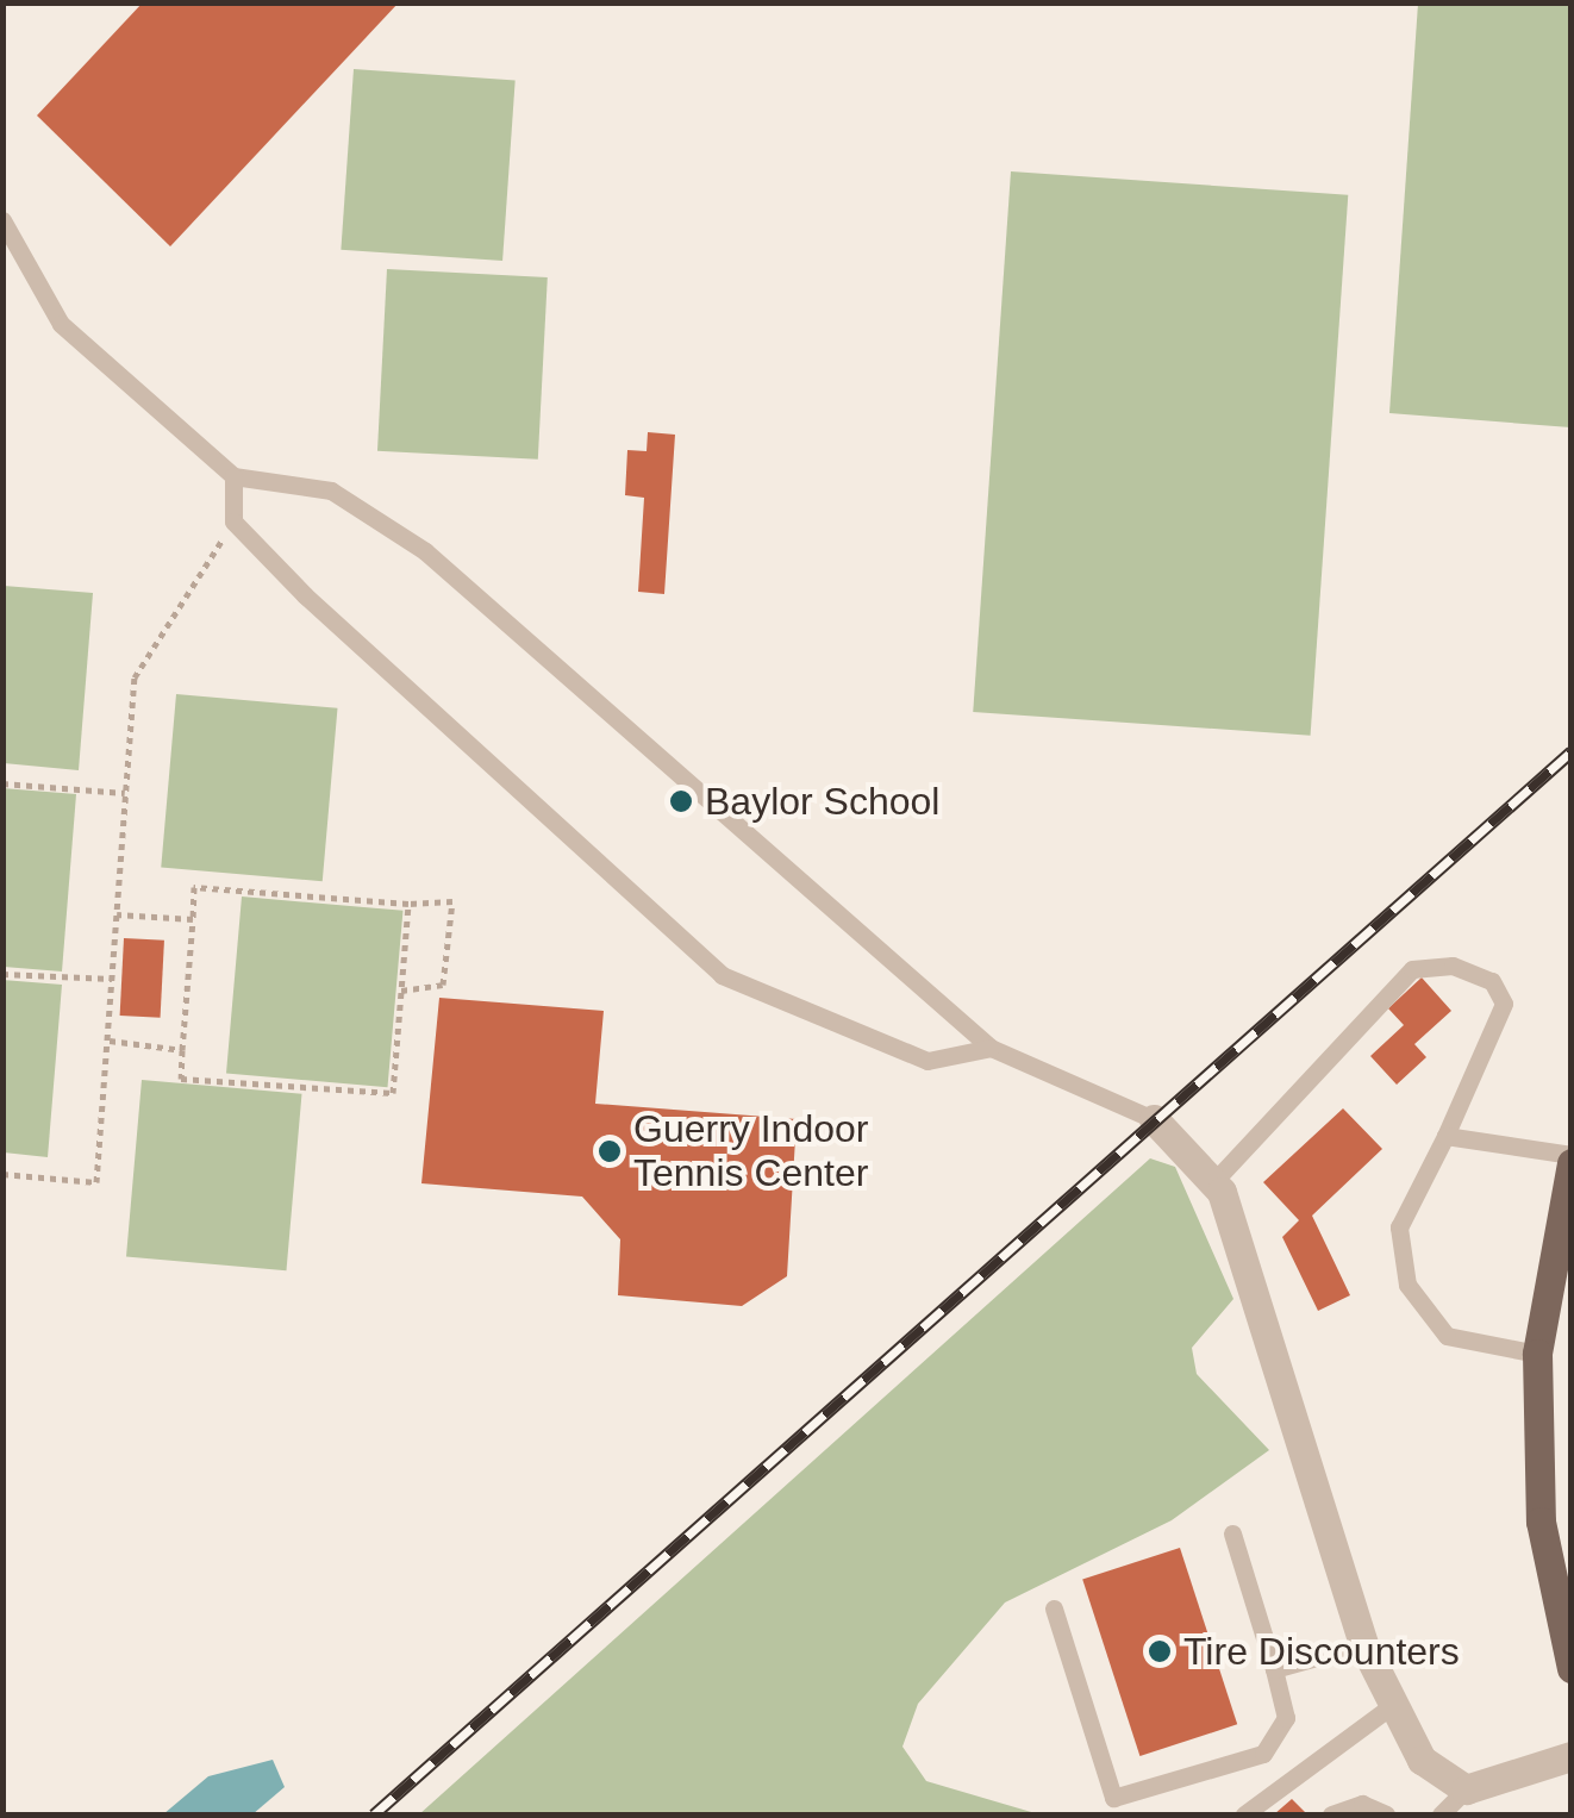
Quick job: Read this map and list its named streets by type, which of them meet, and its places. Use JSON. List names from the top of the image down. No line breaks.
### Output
{"places":["Baylor School","Guerry Indoor Tennis Center","Tire Discounters"]}
